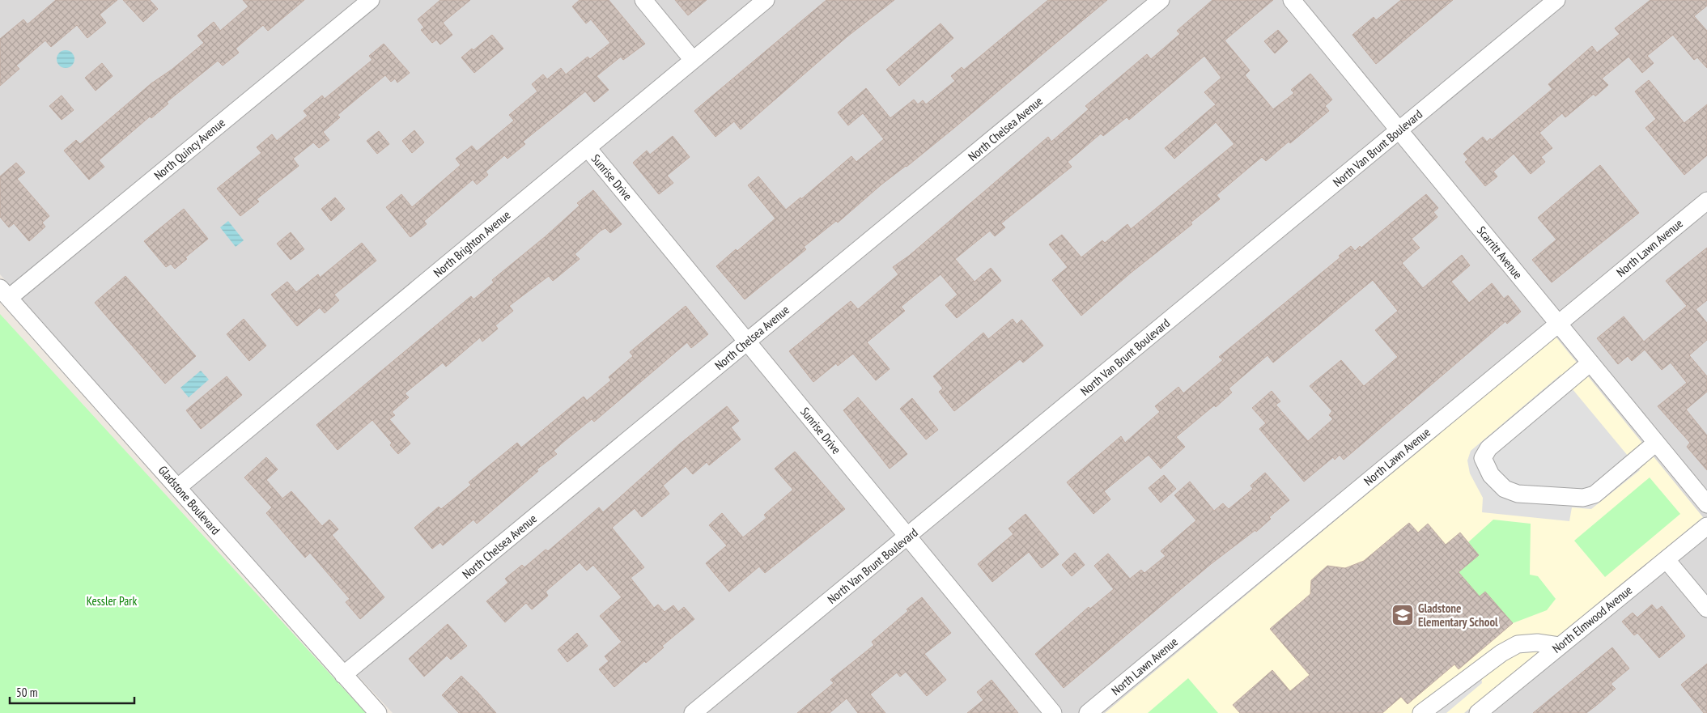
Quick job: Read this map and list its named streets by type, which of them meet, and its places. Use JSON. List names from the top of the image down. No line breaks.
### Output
{"streets":{"street":["North Chelsea Avenue","North Van Brunt Boulevard","North Quincy Avenue","Sunrise Drive","North Brighton Avenue","North Lawn Avenue","Scarritt Avenue","Gladstone Boulevard","North Elmwood Avenue"]},"crossings":[["North Chelsea Avenue","Sunrise Drive"],["North Chelsea Avenue","Gladstone Boulevard"],["North Van Brunt Boulevard","Sunrise Drive"],["North Van Brunt Boulevard","Scarritt Avenue"],["North Quincy Avenue","Gladstone Boulevard"],["Sunrise Drive","North Brighton Avenue"],["North Brighton Avenue","Gladstone Boulevard"],["North Lawn Avenue","Scarritt Avenue"]],"parks":["Kessler Park"],"places":{"school or university":["Gladstone Elementary School"]},"scale_bar":"50 m"}
